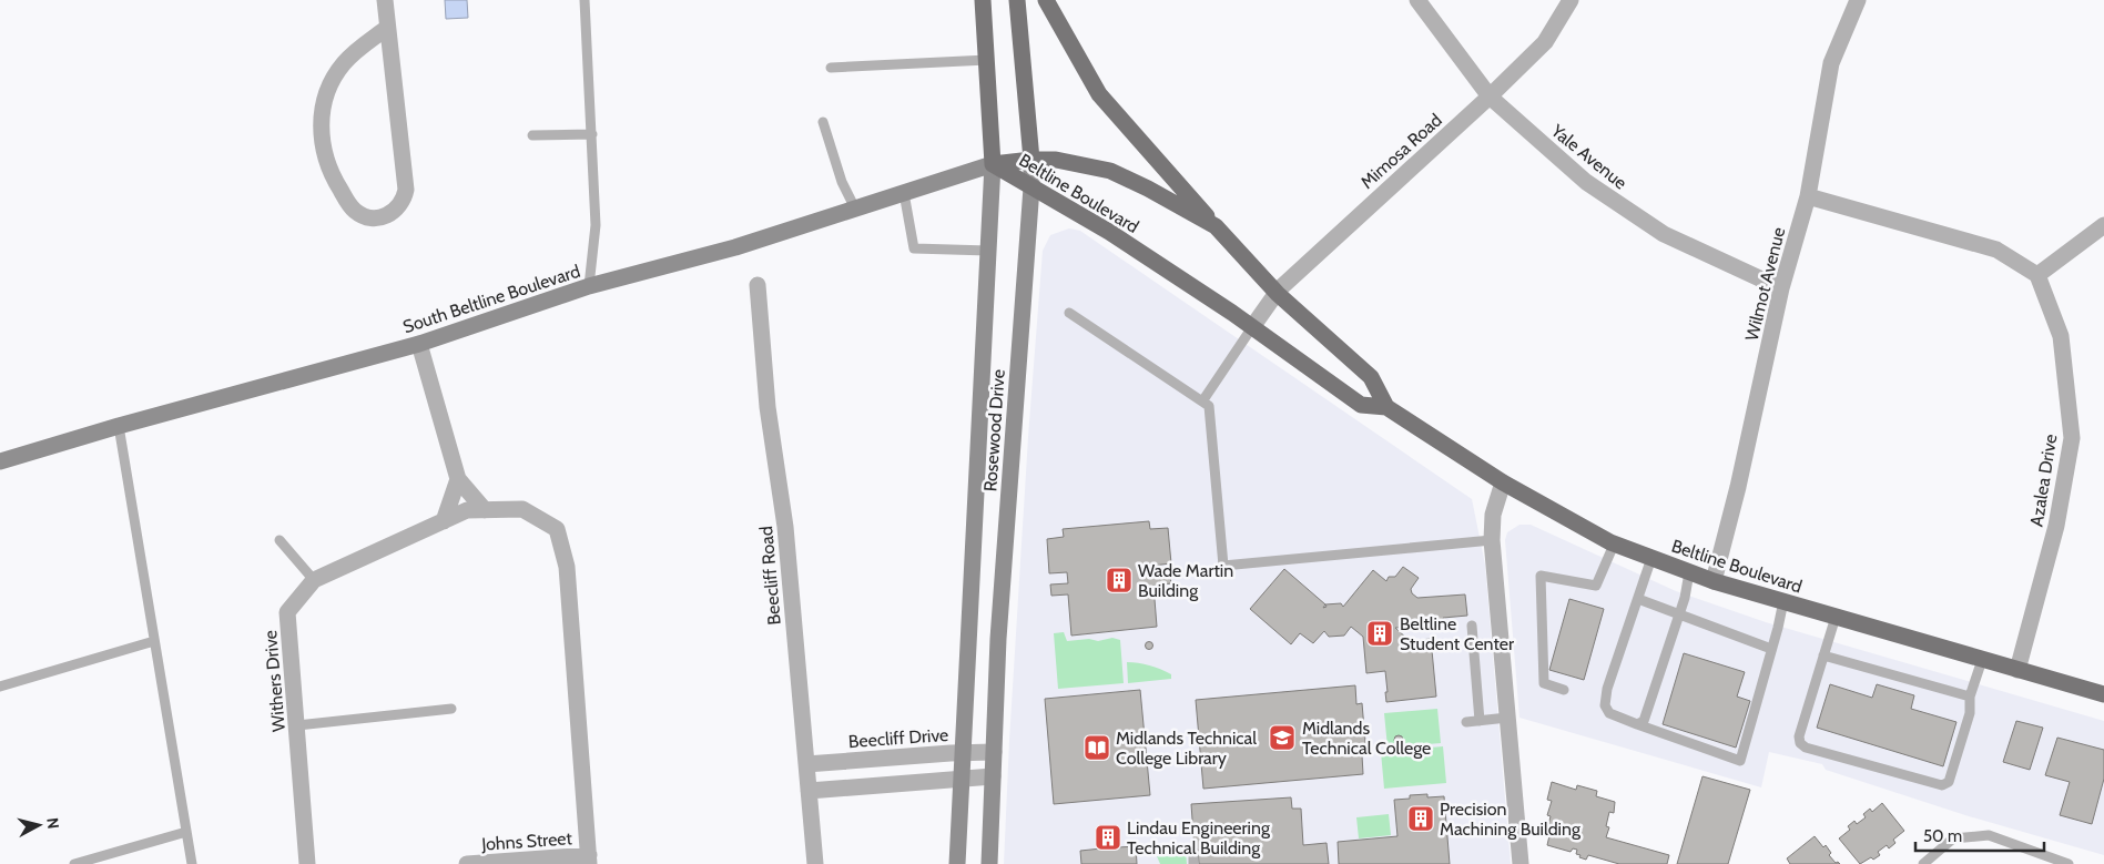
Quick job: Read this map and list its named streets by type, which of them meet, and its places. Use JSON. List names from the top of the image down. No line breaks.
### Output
{"streets":{"main road":["Beltline Boulevard","South Beltline Boulevard","Rosewood Drive"],"street":["Mimosa Road","Yale Avenue","Wilmot Avenue","Azalea Drive","Beecliff Road","Withers Drive","Beecliff Drive","Johns Street"]},"crossings":[["Mimosa Road","Yale Avenue"],["Mimosa Road","Beltline Boulevard"],["Yale Avenue","Wilmot Avenue"],["Beltline Boulevard","Wilmot Avenue"],["Beltline Boulevard","South Beltline Boulevard"],["Beltline Boulevard","Rosewood Drive"],["Beltline Boulevard","Azalea Drive"],["South Beltline Boulevard","Rosewood Drive"],["Rosewood Drive","Beecliff Drive"],["Beecliff Road","Beecliff Drive"],["Withers Drive","Johns Street"]],"places":{"building":["Wade Martin Building","Beltline Student Center","Precision Machining Building","Lindau Engineering Technical Building"],"school or university":["Midlands Technical College"],"library":["Midlands Technical College Library"]},"scale_bar":"50 m","north":"right"}
